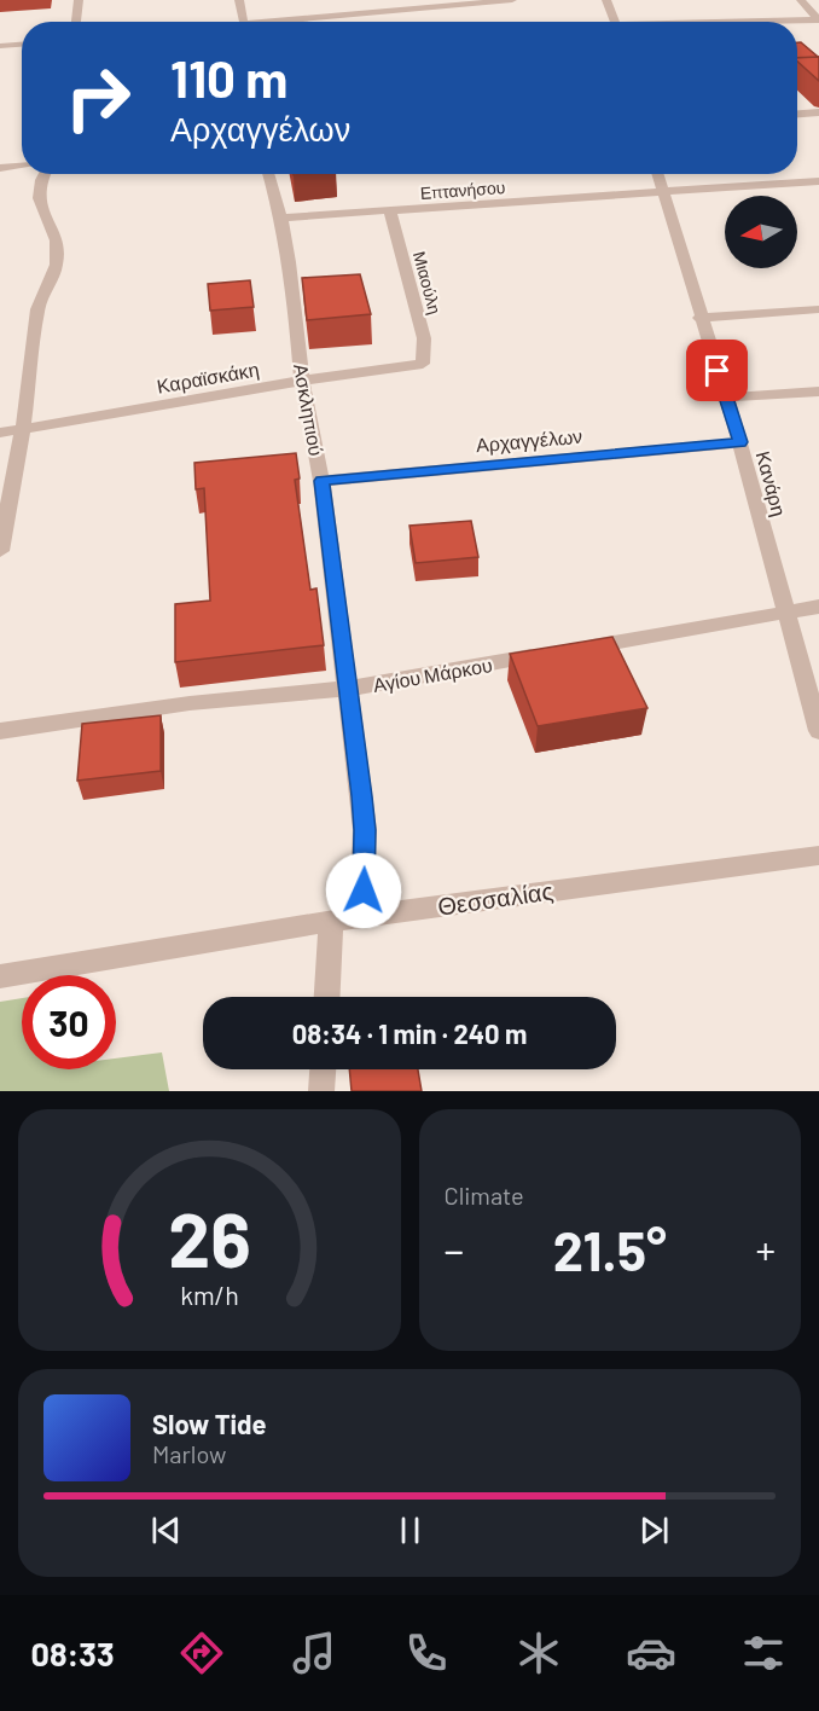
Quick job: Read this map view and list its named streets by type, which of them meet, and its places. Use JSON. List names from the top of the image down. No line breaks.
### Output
{"streets":{"street":["Επτανήσου","Μιαούλη","Καραϊσκάκη","Ασκληπιού","Αρχαγγέλων","Κανάρη","Αγίου Μάρκου","Θεσσαλίας"]},"crossings":[["Επτανήσου","Μιαούλη"],["Επτανήσου","Ασκληπιού"],["Επτανήσου","Κανάρη"],["Μιαούλη","Καραϊσκάκη"],["Καραϊσκάκη","Ασκληπιού"],["Ασκληπιού","Αρχαγγέλων"],["Ασκληπιού","Αγίου Μάρκου"],["Ασκληπιού","Θεσσαλίας"],["Αρχαγγέλων","Κανάρη"]],"north":"left","page":{"turn":["110 m","Αρχαγγέλων"],"limit":"30","trip":"08:34 · 1 min · 240 m","tile":"Climate","heat":["−","21.5°","+"],"song":["Slow Tide","Marlow"],"tabs":"08:33","gauge":["26","km/h"]}}
